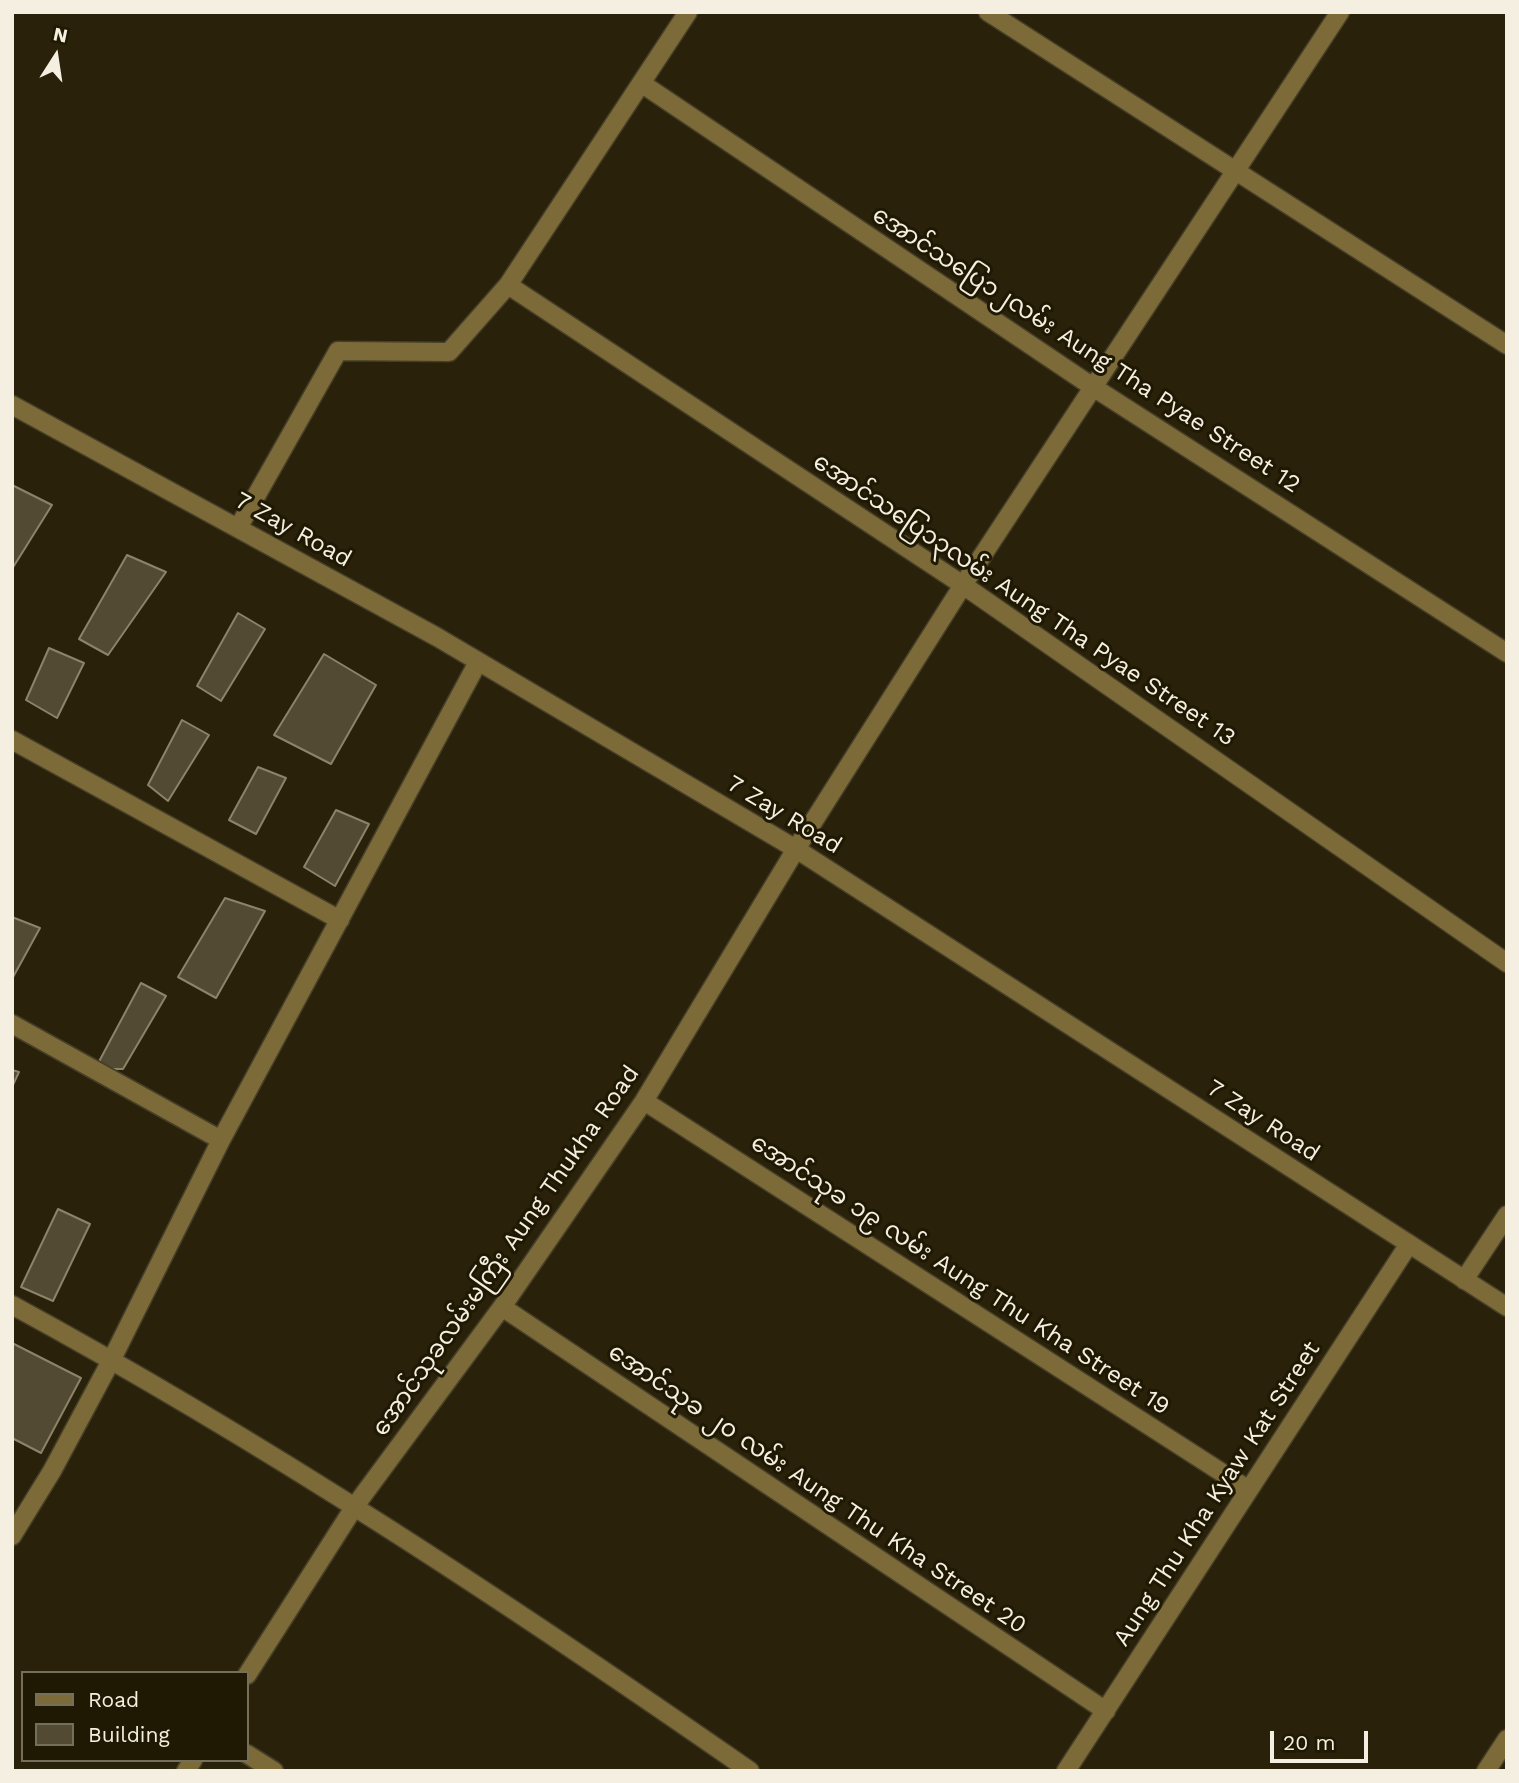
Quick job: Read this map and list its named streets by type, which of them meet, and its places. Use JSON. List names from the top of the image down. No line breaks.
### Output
{"streets":{"street":["အောင်သပြေ၁၂လမ်း Aung Tha Pyae Street 12","7 Zay Road","အောင်သပြေ၁၃လမ်း Aung Tha Pyae Street 13","အောင်သုခလမ်းမကြီး Aung Thukha Road","အောင်သုခ ၁၉ လမ်း Aung Thu Kha Street 19","အောင်သုခ ၂၀ လမ်း Aung Thu Kha Street 20","Aung Thu Kha Kyaw Kat Street"]},"crossings":[["အောင်သပြေ၁၂လမ်း Aung Tha Pyae Street 12","အောင်သုခလမ်းမကြီး Aung Thukha Road"],["7 Zay Road","အောင်သုခလမ်းမကြီး Aung Thukha Road"],["7 Zay Road","Aung Thu Kha Kyaw Kat Street"],["အောင်သပြေ၁၃လမ်း Aung Tha Pyae Street 13","အောင်သုခလမ်းမကြီး Aung Thukha Road"],["အောင်သုခလမ်းမကြီး Aung Thukha Road","အောင်သုခ ၁၉ လမ်း Aung Thu Kha Street 19"],["အောင်သုခလမ်းမကြီး Aung Thukha Road","အောင်သုခ ၂၀ လမ်း Aung Thu Kha Street 20"],["အောင်သုခ ၁၉ လမ်း Aung Thu Kha Street 19","Aung Thu Kha Kyaw Kat Street"],["အောင်သုခ ၂၀ လမ်း Aung Thu Kha Street 20","Aung Thu Kha Kyaw Kat Street"]],"legend":["Road","Building"],"scale_bar":"20 m","north":"top"}
